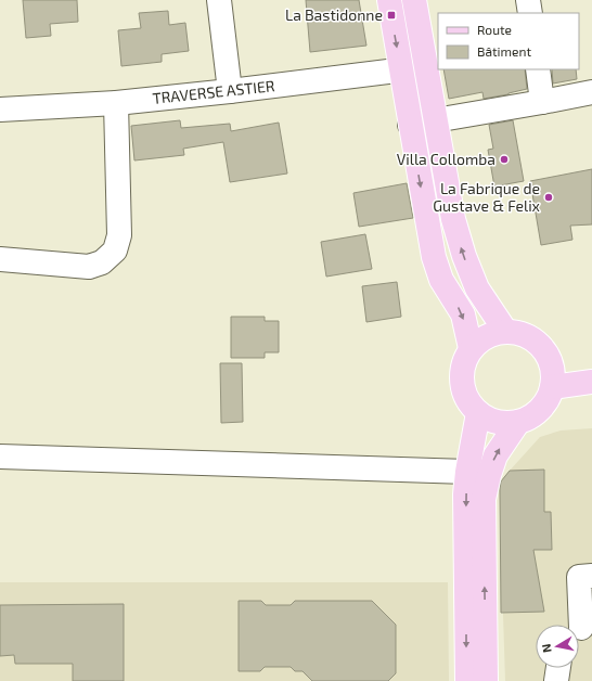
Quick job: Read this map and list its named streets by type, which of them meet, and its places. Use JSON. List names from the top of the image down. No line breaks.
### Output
{"streets":{"street":["TRAVERSE ASTIER"]},"places":{"transit":["La Bastidonne"],"other":["Villa Collomba","La Fabrique de Gustave & Felix"]},"legend":["Route","Bâtiment"],"north":"left"}
